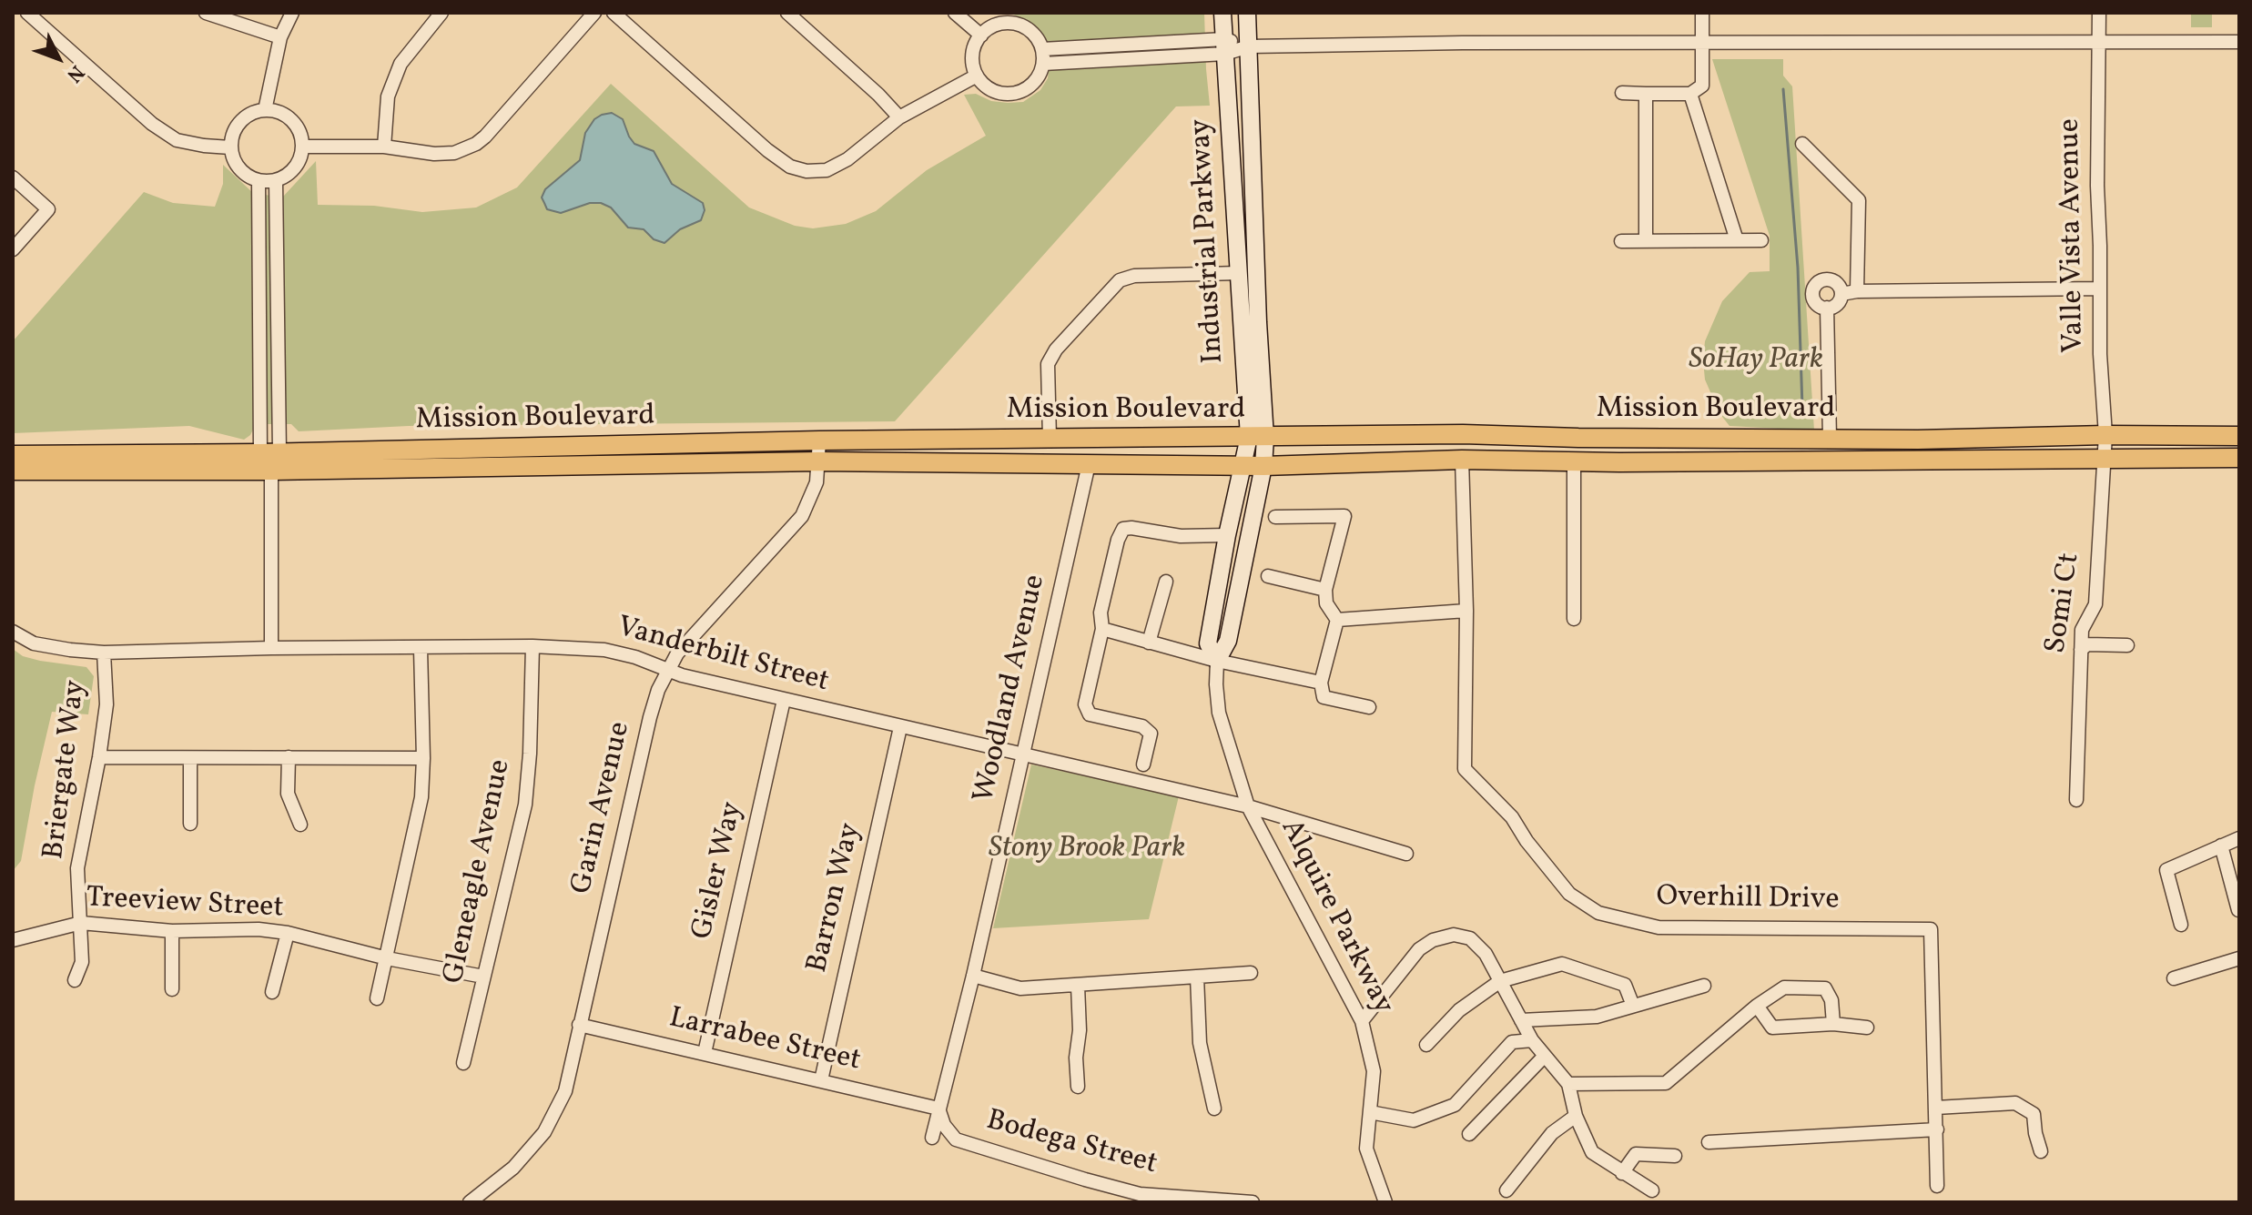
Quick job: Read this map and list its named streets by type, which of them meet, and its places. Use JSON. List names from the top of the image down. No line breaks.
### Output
{"streets":{"main road":["Industrial Parkway","Mission Boulevard","Alquire Parkway"],"street":["Valle Vista Avenue","Somi Ct","Vanderbilt Street","Woodland Avenue","Briergate Way","Garin Avenue","Gisler Way","Gleneagle Avenue","Barron Way","Overhill Drive","Treeview Street","Larrabee Street","Bodega Street"]},"crossings":[["Valle Vista Avenue","Mission Boulevard"],["Valle Vista Avenue","Somi Ct"],["Industrial Parkway","Mission Boulevard"],["Industrial Parkway","Alquire Parkway"],["Mission Boulevard","Somi Ct"],["Mission Boulevard","Woodland Avenue"],["Mission Boulevard","Garin Avenue"],["Mission Boulevard","Overhill Drive"],["Mission Boulevard","Alquire Parkway"],["Vanderbilt Street","Woodland Avenue"],["Vanderbilt Street","Briergate Way"],["Vanderbilt Street","Garin Avenue"],["Vanderbilt Street","Gisler Way"],["Vanderbilt Street","Gleneagle Avenue"],["Vanderbilt Street","Barron Way"],["Vanderbilt Street","Alquire Parkway"],["Woodland Avenue","Larrabee Street"],["Woodland Avenue","Bodega Street"],["Briergate Way","Treeview Street"],["Garin Avenue","Larrabee Street"],["Gisler Way","Larrabee Street"],["Gleneagle Avenue","Treeview Street"],["Barron Way","Larrabee Street"],["Larrabee Street","Bodega Street"]],"parks":["SoHay Park","Stony Brook Park"],"north":"bottom right"}
